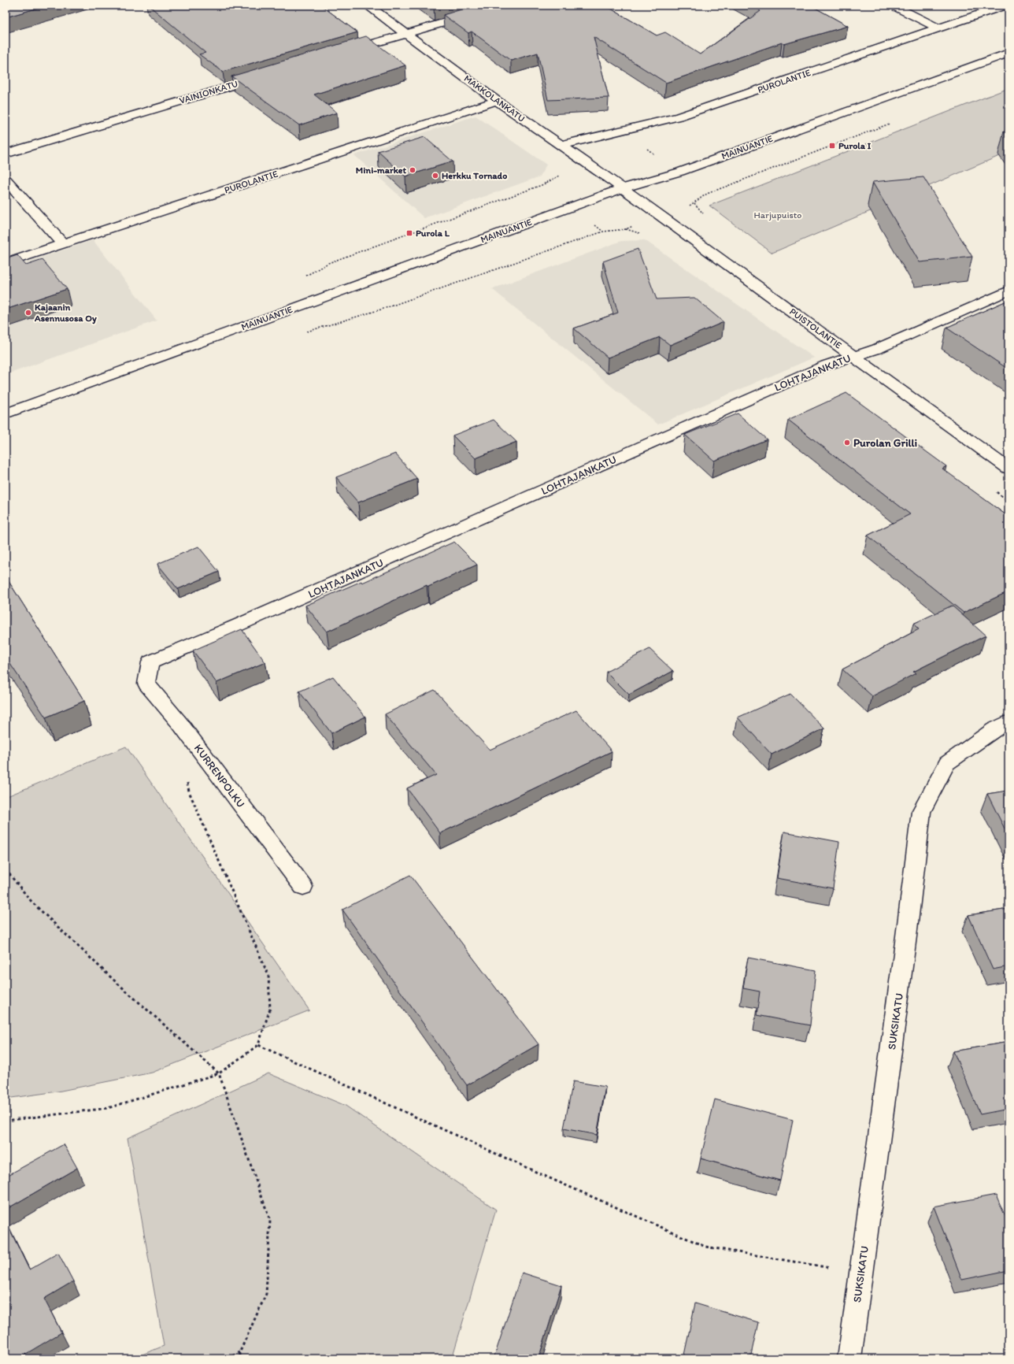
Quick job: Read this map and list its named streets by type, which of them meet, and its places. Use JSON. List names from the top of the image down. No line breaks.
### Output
{"streets":{"street":["PUROLANTIE","VAINIONKATU","MAKKOLANKATU","MAINUANTIE","PUISTOLANTIE","LOHTAJANKATU","KURRENPOLKU","SUKSIKATU"]},"crossings":[["PUROLANTIE","MAKKOLANKATU"],["MAKKOLANKATU","MAINUANTIE"],["MAKKOLANKATU","PUISTOLANTIE"],["MAINUANTIE","PUISTOLANTIE"],["PUISTOLANTIE","LOHTAJANKATU"],["LOHTAJANKATU","KURRENPOLKU"]],"parks":["Harjupuisto"],"places":{"transit":["Purola I","Purola L"],"other":["Mini-market","Herkku Tornado","Kajaanin Asennusosa Oy","Purolan Grilli"]}}
